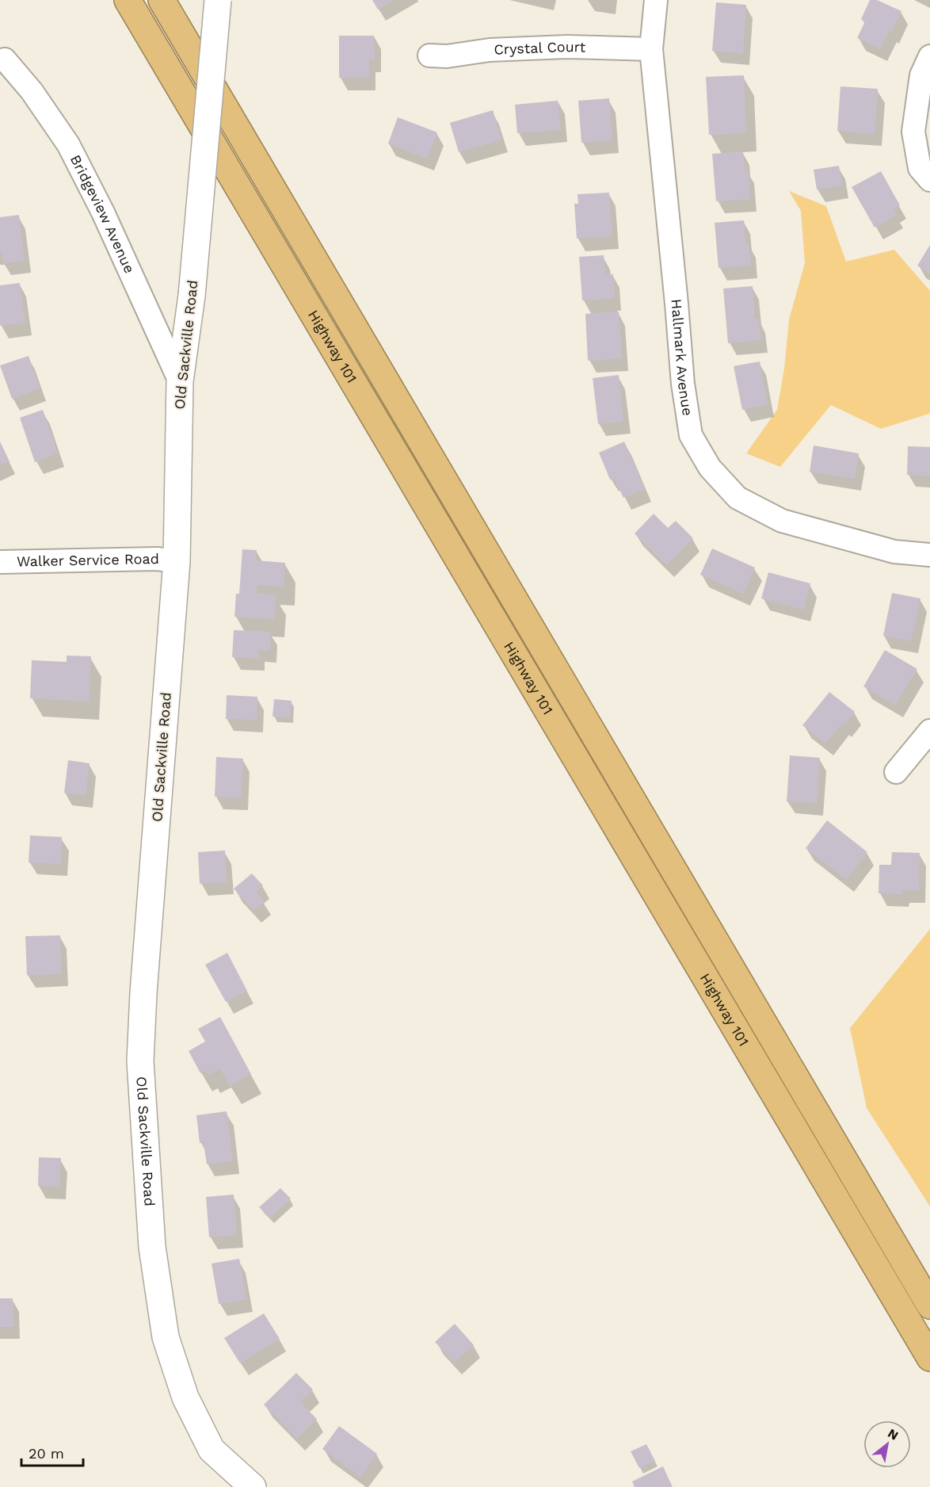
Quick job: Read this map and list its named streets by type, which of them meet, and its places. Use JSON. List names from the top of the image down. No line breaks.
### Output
{"streets":{"highway":["Highway 101"],"street":["Crystal Court","Bridgeview Avenue","Old Sackville Road","Hallmark Avenue","Walker Service Road"]},"crossings":[["Crystal Court","Hallmark Avenue"],["Bridgeview Avenue","Old Sackville Road"],["Old Sackville Road","Walker Service Road"]],"scale_bar":"20 m","north":"top right"}
